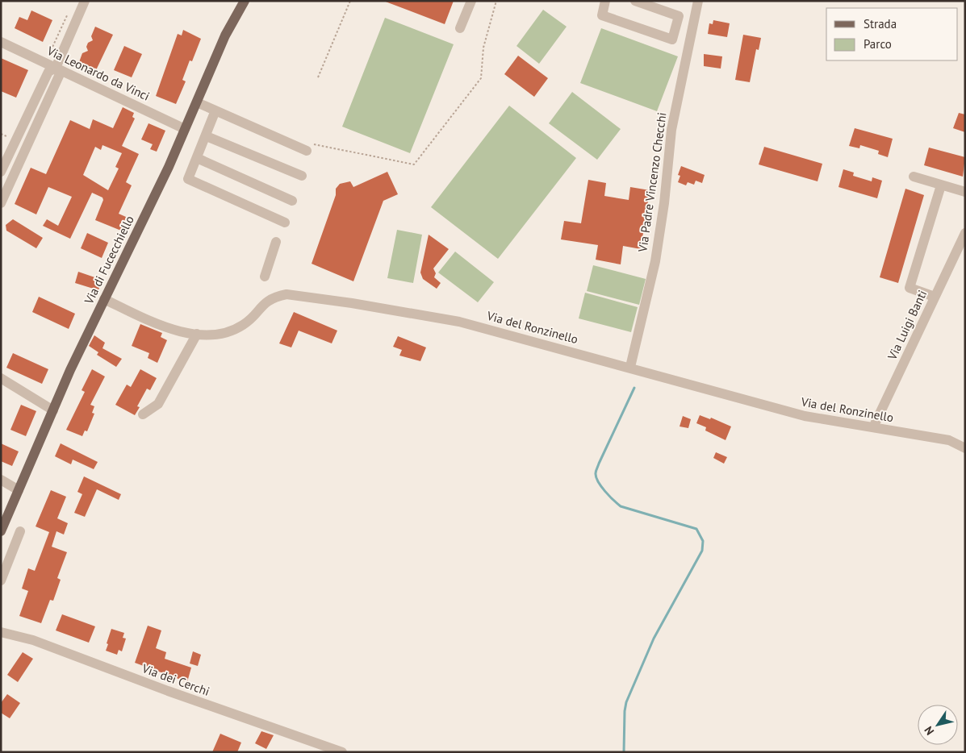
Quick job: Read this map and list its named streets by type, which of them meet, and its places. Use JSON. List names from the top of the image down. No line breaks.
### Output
{"streets":{"main road":["Via di Fucecchiello"],"street":["Via Leonardo da Vinci","Via Padre Vincenzo Checchi","Via Luigi Banti","Via del Ronzinello","Via dei Cerchi"]},"crossings":[["Via Leonardo da Vinci","Via di Fucecchiello"],["Via Padre Vincenzo Checchi","Via del Ronzinello"],["Via di Fucecchiello","Via del Ronzinello"],["Via Luigi Banti","Via del Ronzinello"]],"legend":["Strada","Parco"],"north":"bottom left"}
